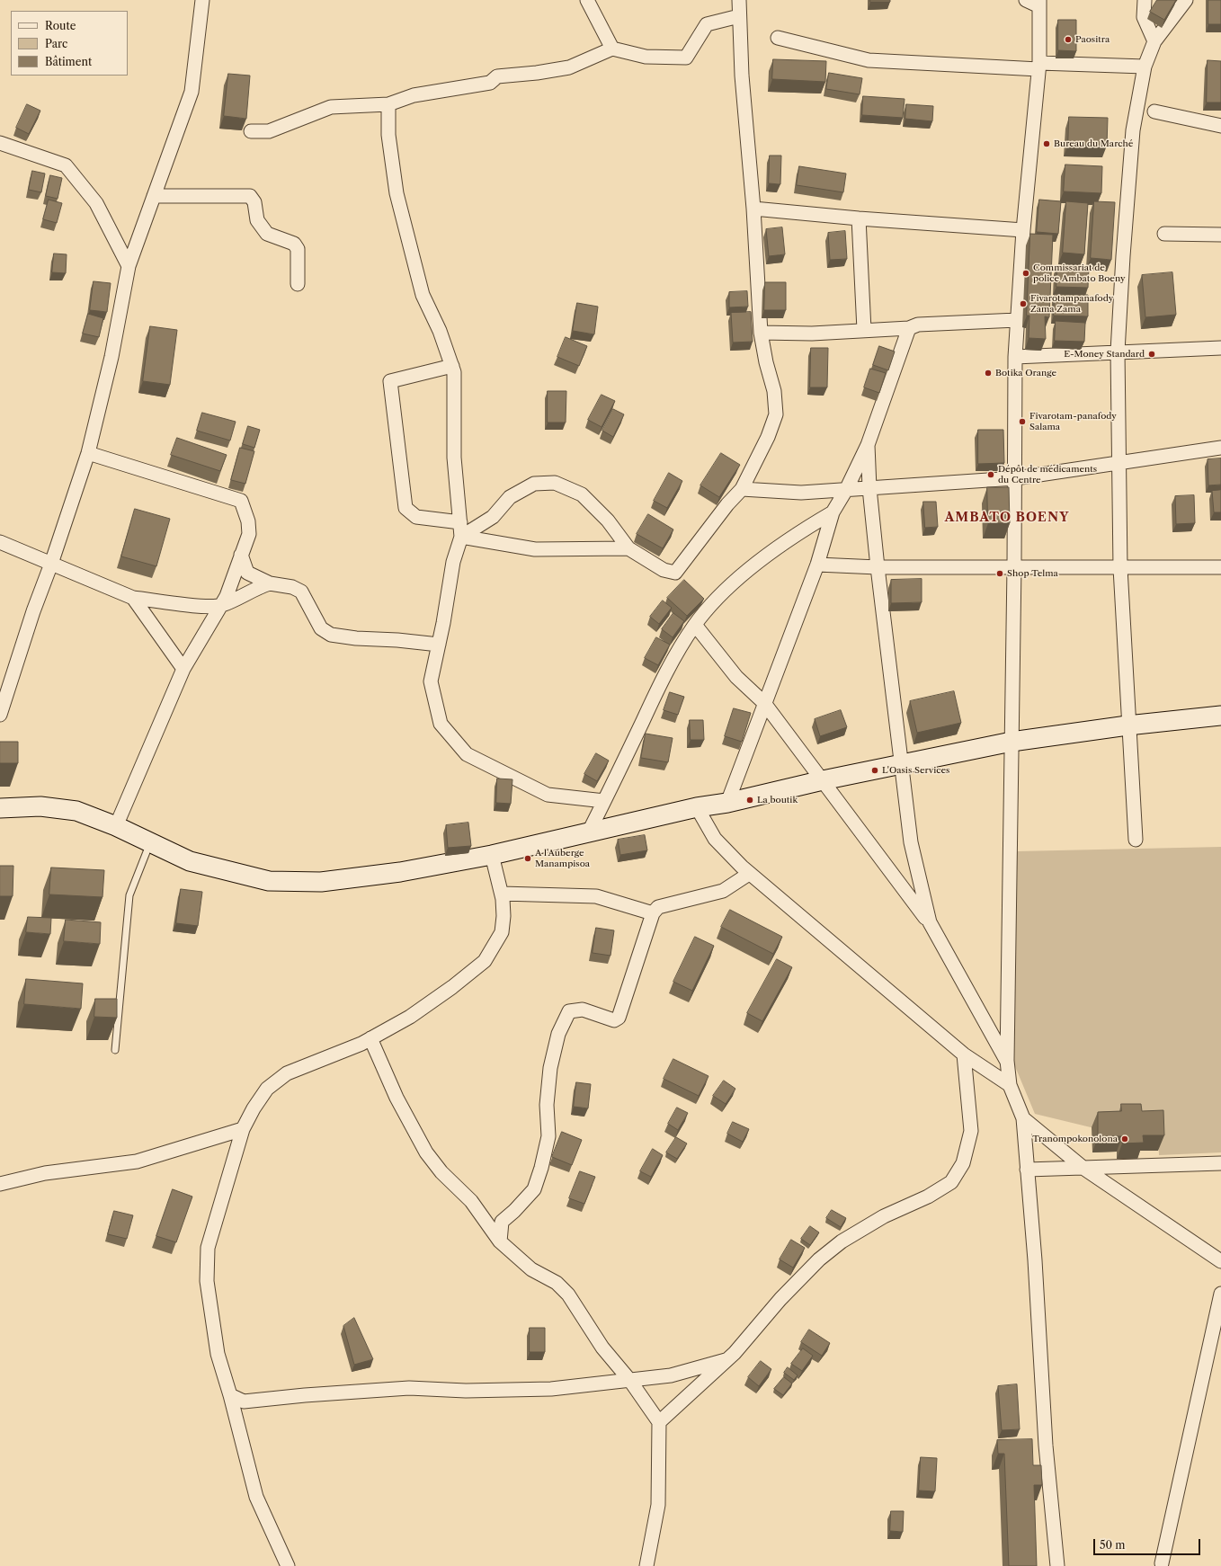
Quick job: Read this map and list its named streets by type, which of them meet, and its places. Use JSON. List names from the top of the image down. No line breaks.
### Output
{"districts":["AMBATO BOENY"],"places":["Paositra","Bureau du Marché","Commissariat de police Ambato Boeny","Fivarotampanafody Zama Zama","E-Money Standard","Botika Orange","Fivarotam-panafody Salama","Dépôt de médicaments du Centre","Shop Telma","L'Oasis Services","La boutik","A l'Auberge Manampisoa","Tranompokonolona"],"legend":["Route","Parc","Bâtiment"],"scale_bar":"50 m"}
